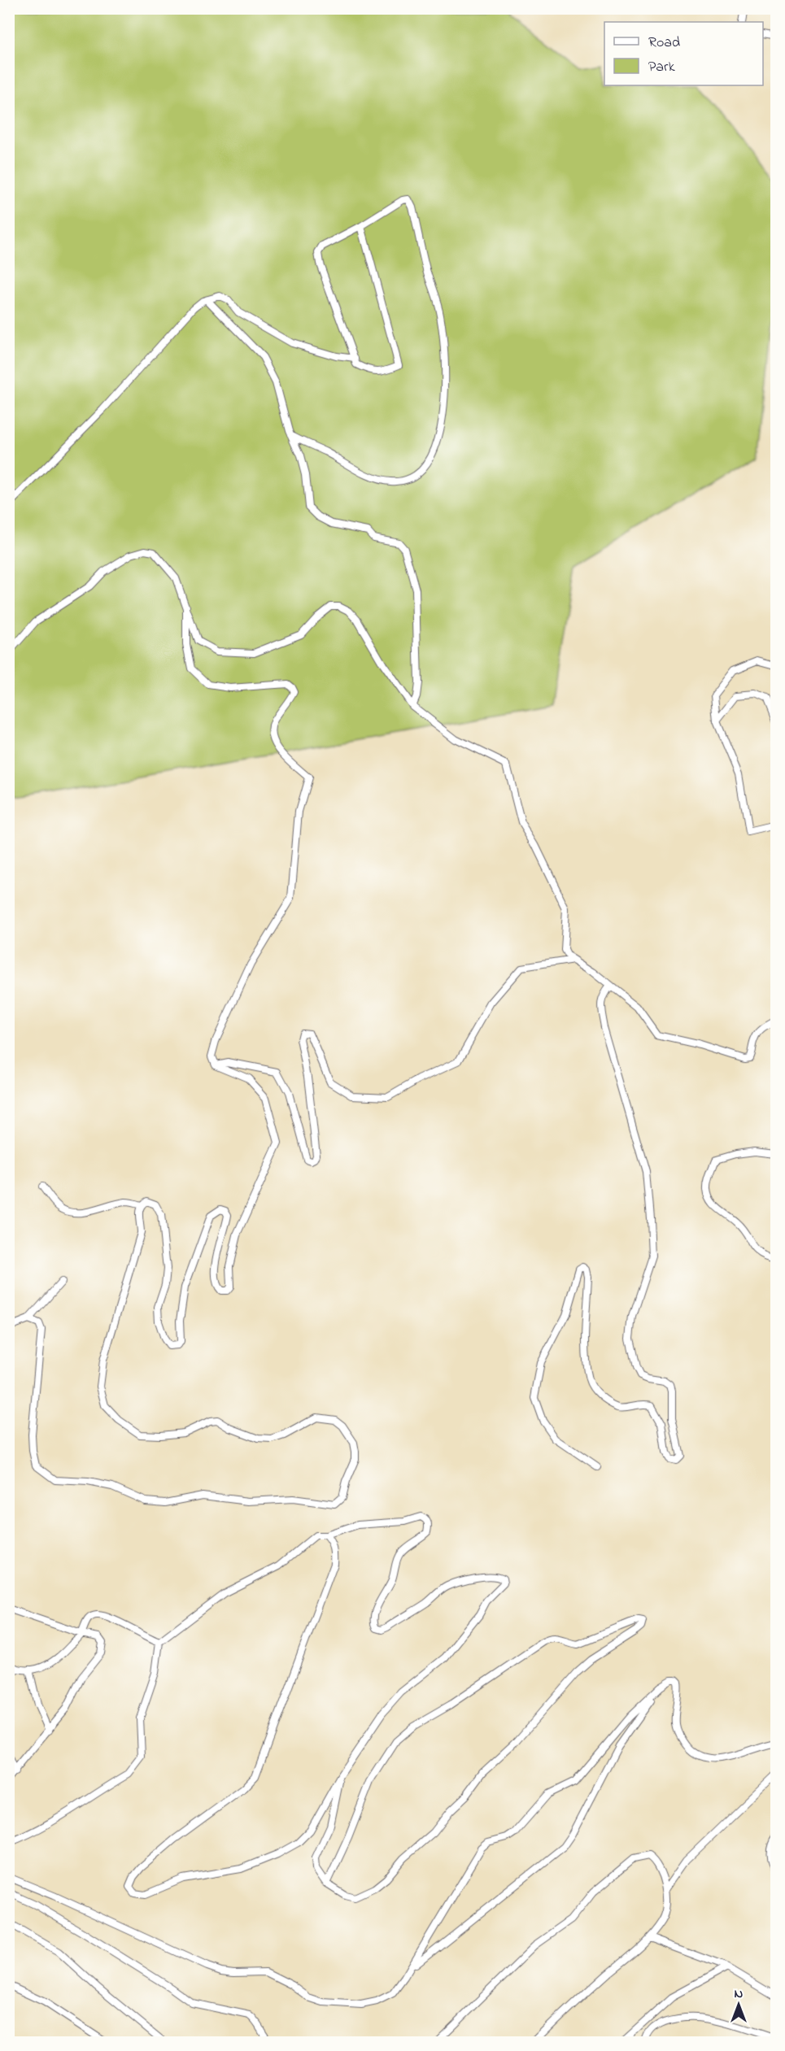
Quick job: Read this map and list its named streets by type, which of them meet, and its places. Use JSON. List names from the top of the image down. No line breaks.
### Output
{"legend":["Road","Park"],"north":"top"}
